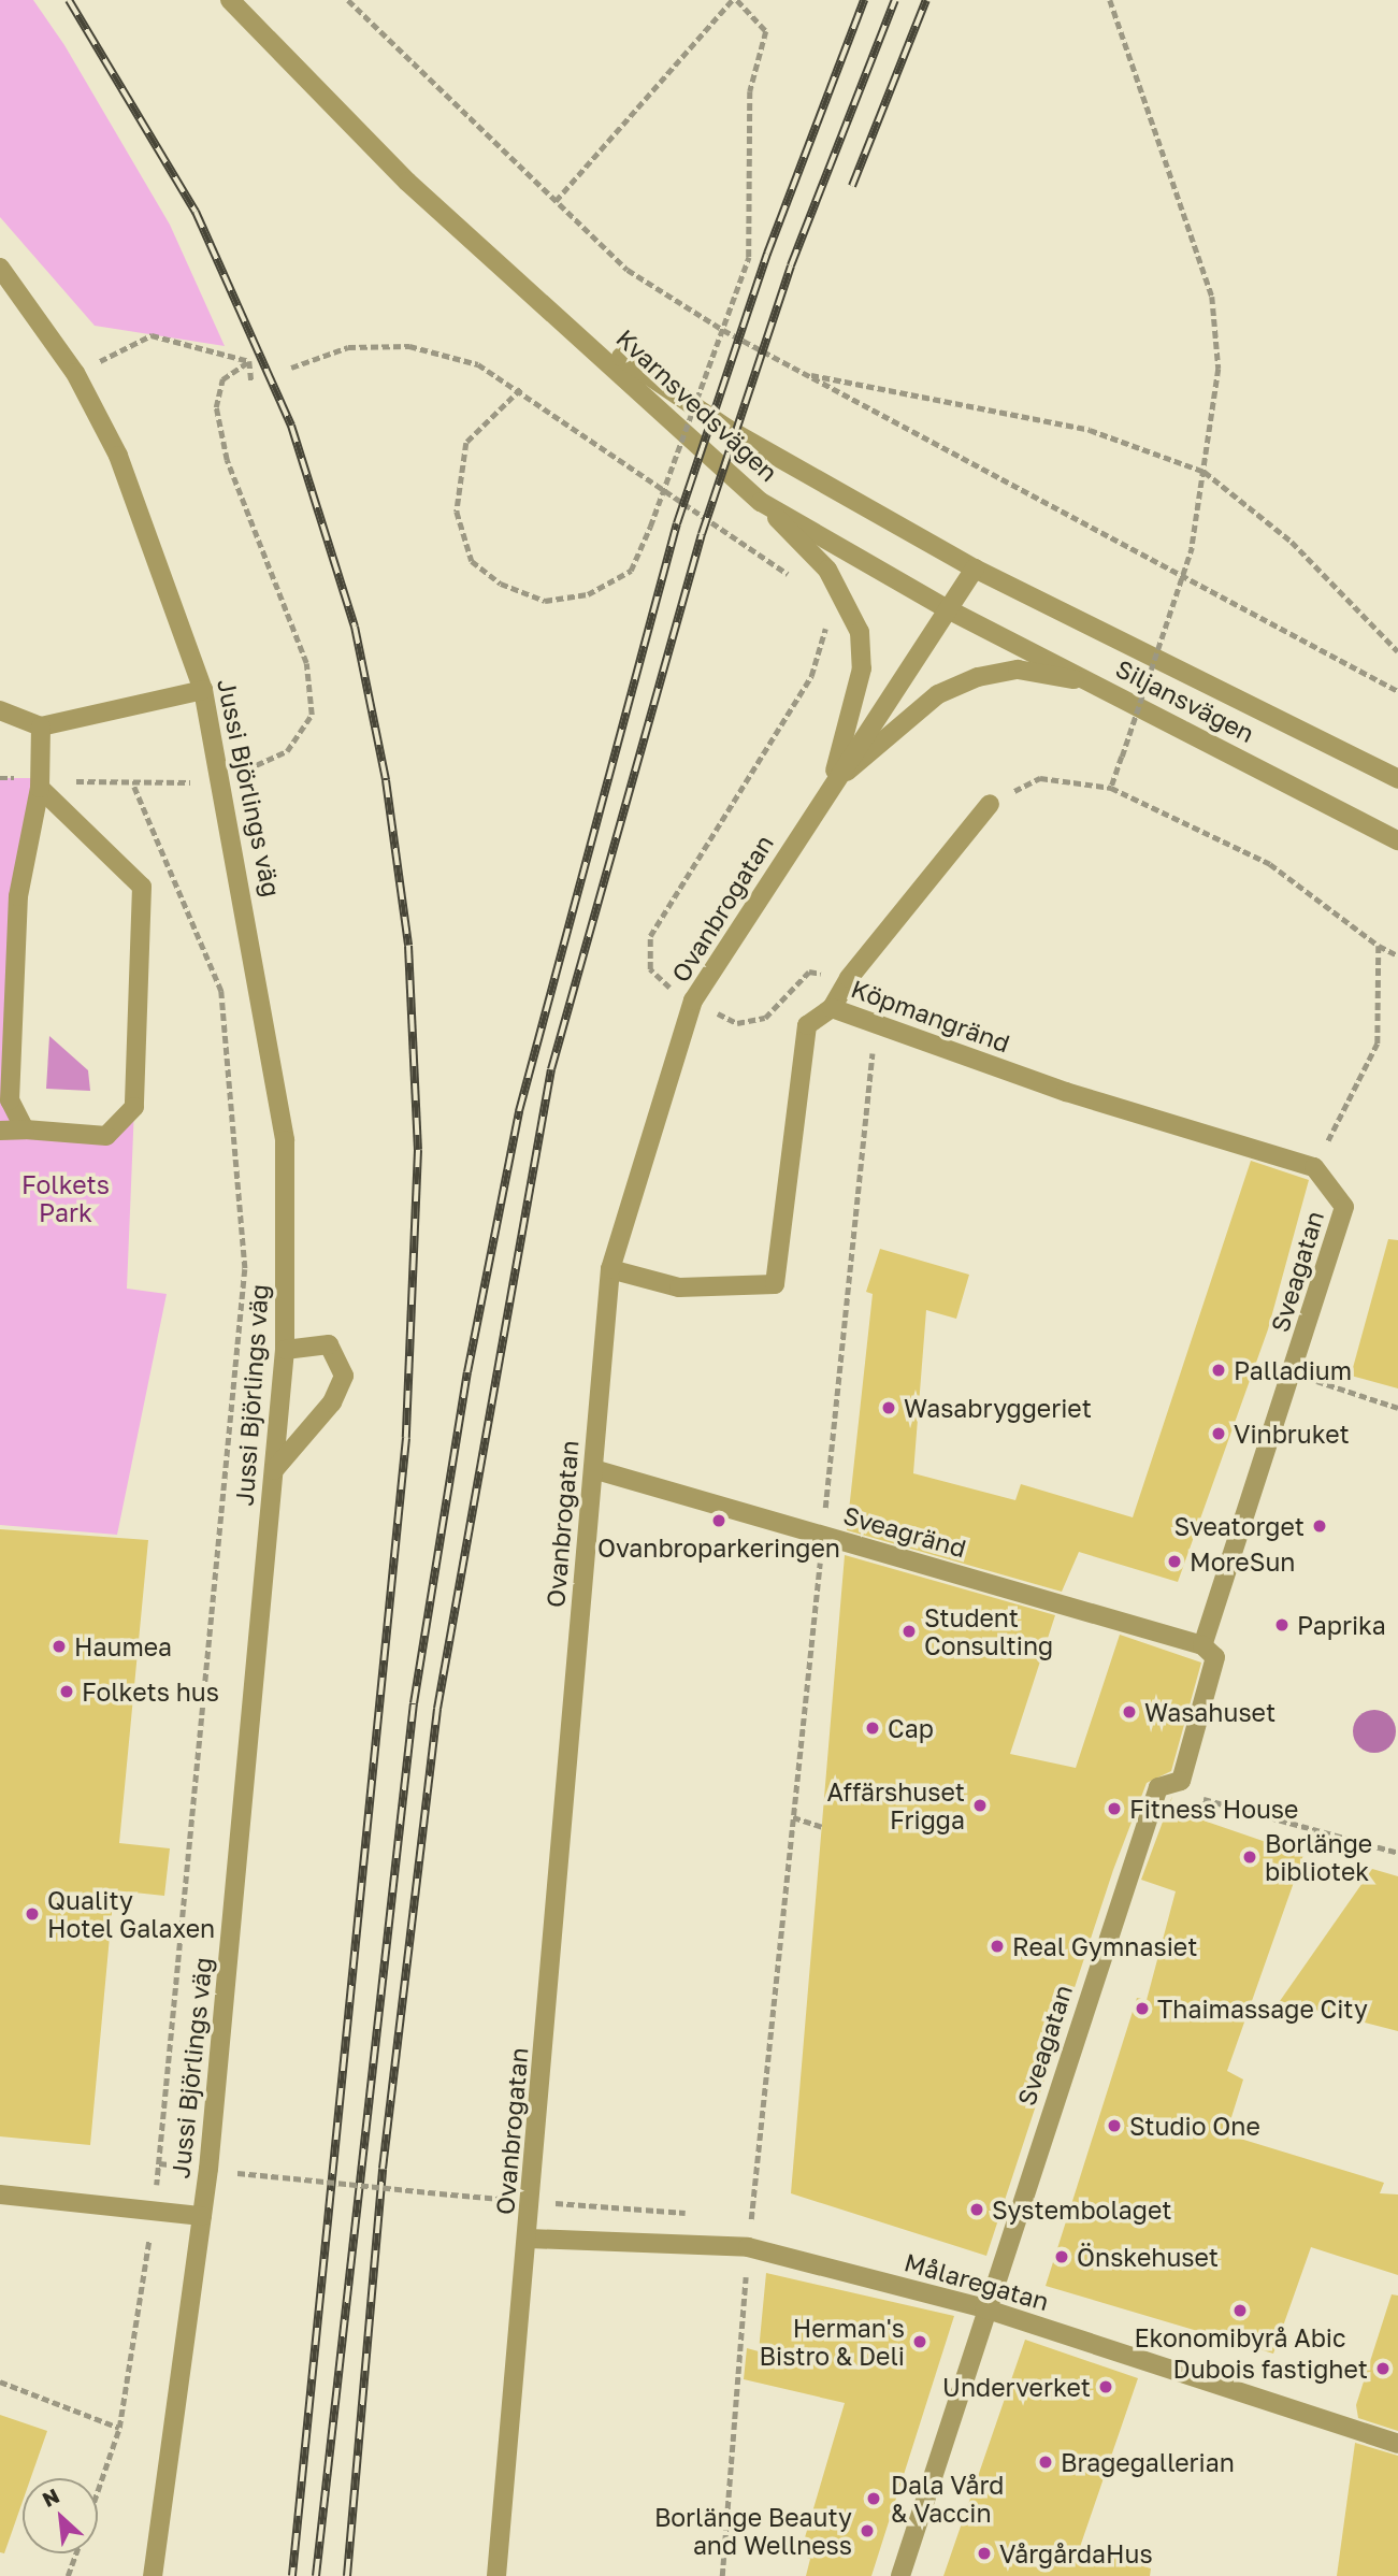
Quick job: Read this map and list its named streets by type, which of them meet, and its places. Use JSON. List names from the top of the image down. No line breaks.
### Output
{"streets":{"street":["Kvarnsvedsvägen","Siljansvägen","Jussi Björlings väg","Ovanbrogatan","Köpmangränd","Sveagatan","Sveagränd","Målaregatan"]},"crossings":[["Kvarnsvedsvägen","Siljansvägen"],["Kvarnsvedsvägen","Ovanbrogatan"],["Siljansvägen","Ovanbrogatan"],["Ovanbrogatan","Köpmangränd"],["Ovanbrogatan","Sveagränd"],["Ovanbrogatan","Målaregatan"],["Köpmangränd","Sveagatan"],["Sveagatan","Sveagränd"],["Sveagatan","Målaregatan"]],"parks":["Folkets Park"],"places":["Palladium","Wasabryggeriet","Vinbruket","Ovanbroparkeringen","Sveatorget","MoreSun","Paprika","Student Consulting","Haumea","Folkets hus","Wasahuset","Cap","Affärshuset Frigga","Fitness House","Borlänge bibliotek","Quality Hotel Galaxen","Real Gymnasiet","Thaimassage City","Studio One","Systembolaget","Önskehuset","Ekonomibyrå Abic","Herman's Bistro & Deli","Dubois fastighet","Underverket","Bragegallerian","Dala Vård & Vaccin","Borlänge Beauty and Wellness","VårgårdaHus"],"north":"top left"}
